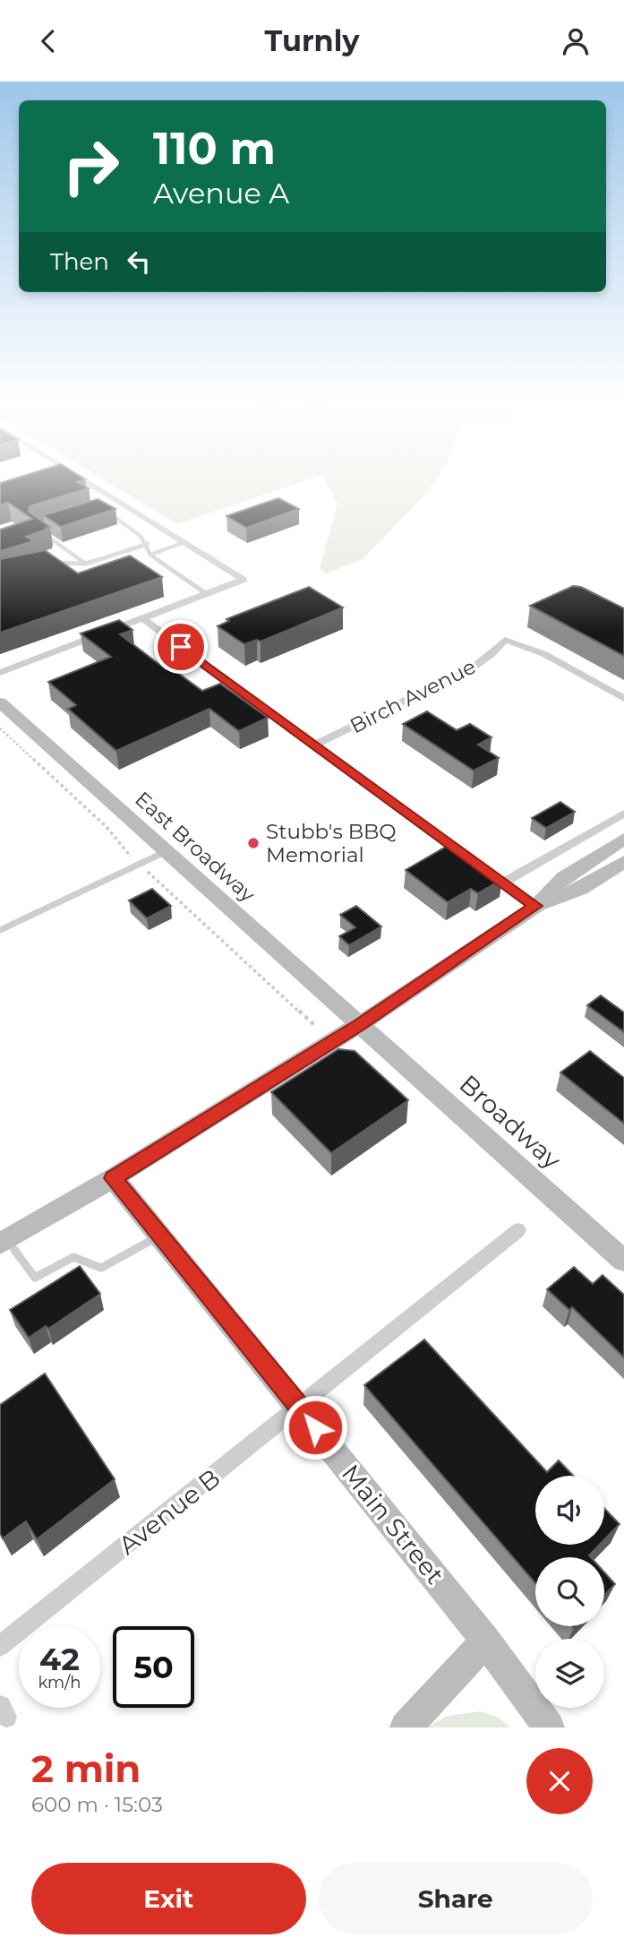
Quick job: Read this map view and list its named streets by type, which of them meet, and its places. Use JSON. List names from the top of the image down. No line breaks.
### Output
{"streets":{"main road":["East Broadway","Broadway","Main Street"],"street":["Birch Avenue","Avenue B"]},"crossings":[["East Broadway","Broadway"],["Avenue B","Main Street"]],"places":["Stubb's BBQ Memorial"],"page":{"header":"Turnly","turn":["110 m","Avenue A"],"then":"Then","speed":"42 km/h","limit":"50","heading":["2 min","600 m · 15:03"],"buttons":["Exit","Share"]}}
